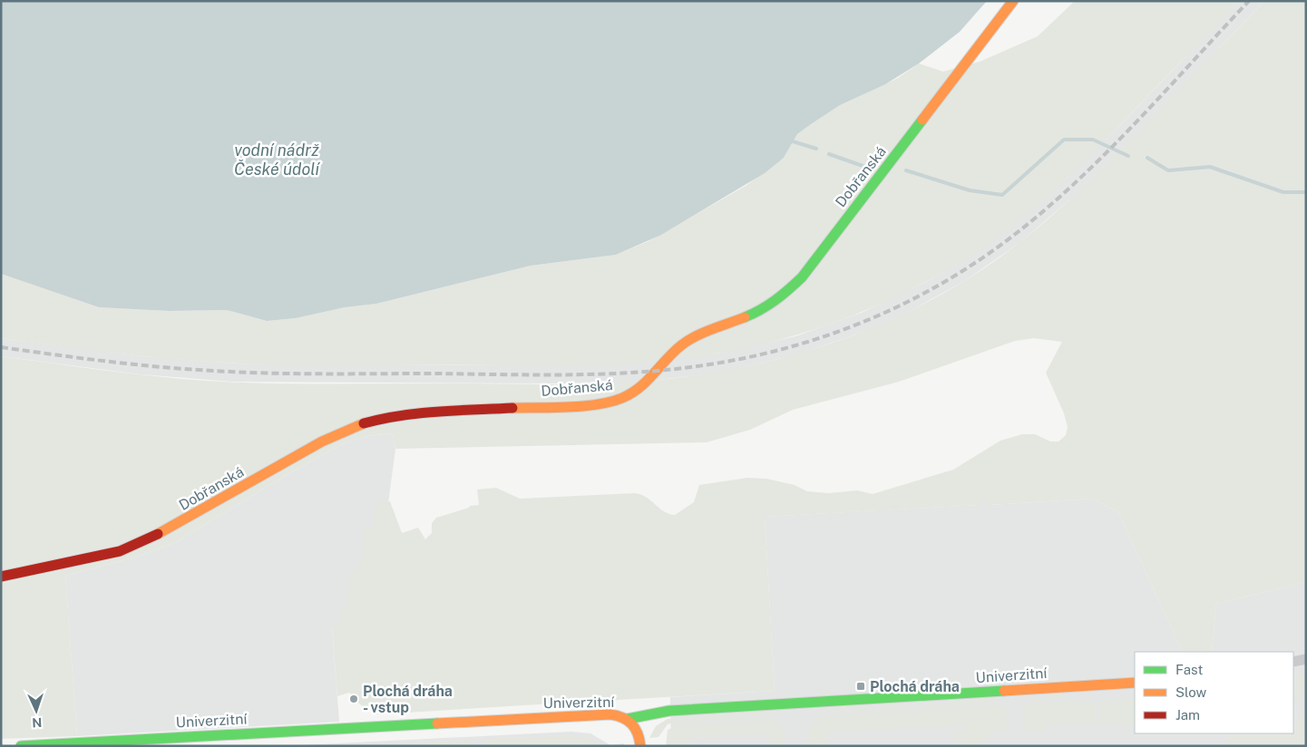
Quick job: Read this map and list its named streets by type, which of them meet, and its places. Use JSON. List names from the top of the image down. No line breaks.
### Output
{"streets":{"street":["Dobřanská","Univerzitní"]},"water":["vodní nádrž České údolí"],"places":{"transit":["Plochá dráha"],"other":["Plochá dráha - vstup"]},"legend":["Fast","Slow","Jam"],"north":"bottom"}
